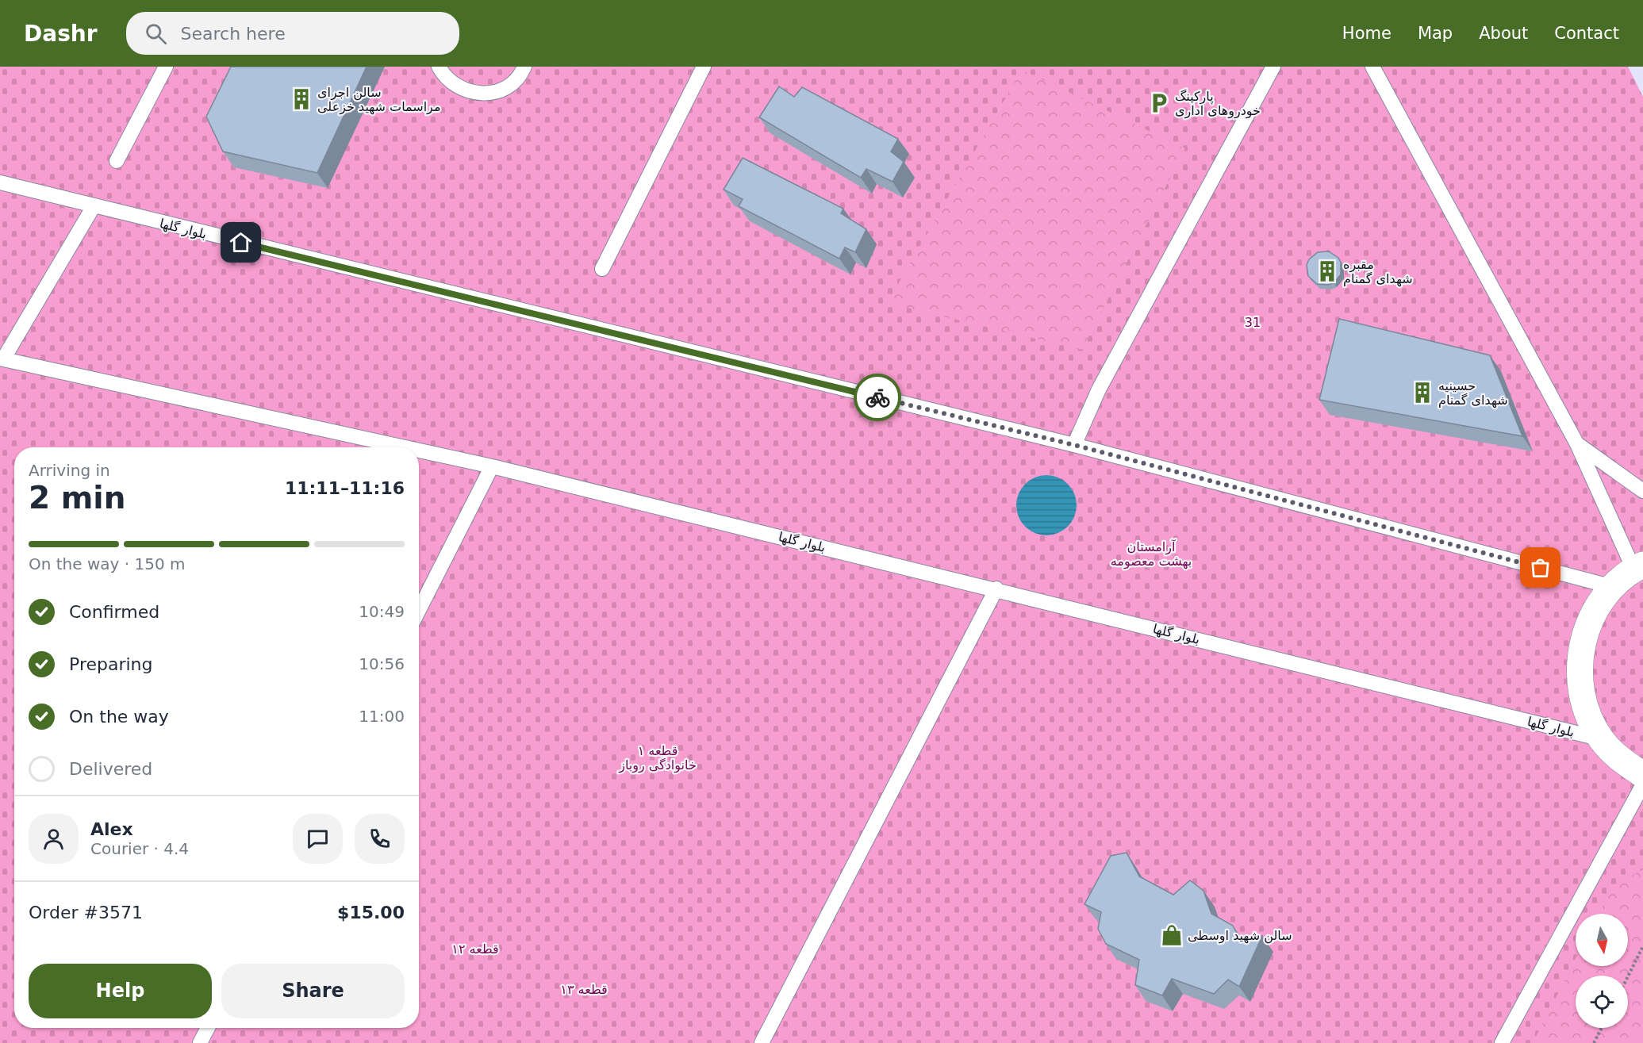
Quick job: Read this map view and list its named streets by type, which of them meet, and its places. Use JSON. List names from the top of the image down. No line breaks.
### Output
{"streets":{"lane":["بلوار گلها"]},"parks":["31","آرامستان بهشت معصومه","قطعه ۱ خانوادگی روباز","قطعه ۱۲","قطعه ۱۳"],"places":{"building":["سالن اجرای مراسمات شهید خزعلی","مقبره شهدای گمنام","حسینیه شهدای گمنام"],"parking":["پارکینگ خودروهای اداری"],"shop":["سالن شهید اوسطی"]},"north":"bottom","page":{"header":"Dashr","search":"Search here","nav":["Home","Map","About","Contact"],"heading":["2 min","Arriving in","11:11–11:16"],"panel":["Alex","Courier · 4.4","Order #3571","$15.00"],"bar":"On the way · 150 m","list":[["Confirmed","10:49"],["Preparing","10:56"],["On the way","11:00"],"Delivered"],"buttons":["Help","Share"]}}
